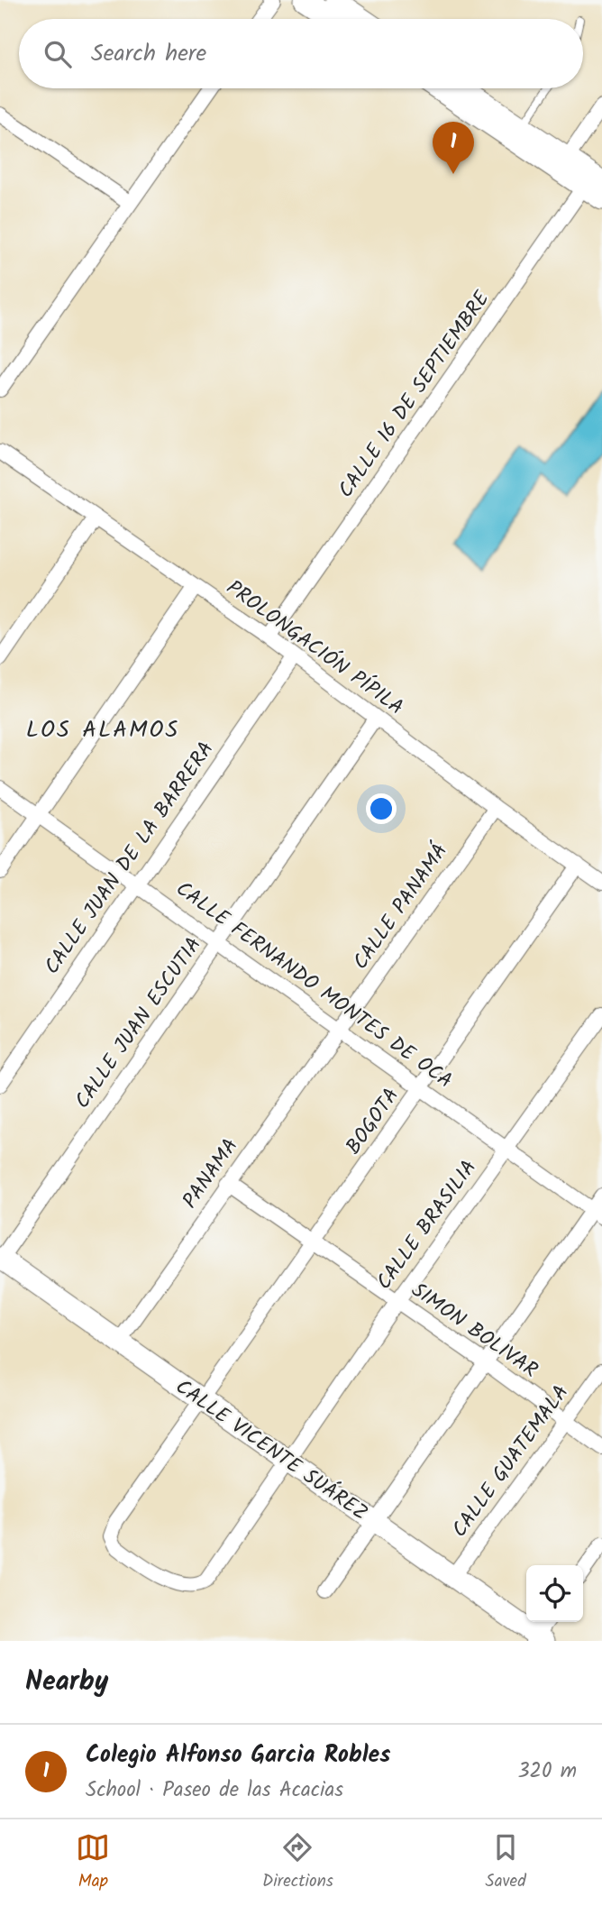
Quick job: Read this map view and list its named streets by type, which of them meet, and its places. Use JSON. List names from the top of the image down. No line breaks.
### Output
{"streets":{"main road":["CALLE VICENTE SUÁREZ"],"street":["CALLE 16 DE SEPTIEMBRE","PROLONGACIÓN PÍPILA","CALLE JUAN DE LA BARRERA","CALLE PANAMÁ","CALLE FERNANDO MONTES DE OCA","CALLE JUAN ESCUTIA","BOGOTA","PANAMA","CALLE BRASILIA","SIMON BOLIVAR","CALLE GUATEMALA"]},"crossings":[["CALLE 16 DE SEPTIEMBRE","PROLONGACIÓN PÍPILA"],["PROLONGACIÓN PÍPILA","CALLE JUAN DE LA BARRERA"],["PROLONGACIÓN PÍPILA","CALLE PANAMÁ"],["PROLONGACIÓN PÍPILA","CALLE JUAN ESCUTIA"],["PROLONGACIÓN PÍPILA","BOGOTA"],["CALLE JUAN DE LA BARRERA","CALLE FERNANDO MONTES DE OCA"],["CALLE PANAMÁ","CALLE FERNANDO MONTES DE OCA"],["CALLE PANAMÁ","PANAMA"],["CALLE FERNANDO MONTES DE OCA","CALLE JUAN ESCUTIA"],["CALLE FERNANDO MONTES DE OCA","BOGOTA"],["CALLE FERNANDO MONTES DE OCA","PANAMA"],["CALLE FERNANDO MONTES DE OCA","CALLE BRASILIA"],["CALLE JUAN ESCUTIA","CALLE VICENTE SUÁREZ"],["BOGOTA","CALLE BRASILIA"],["BOGOTA","SIMON BOLIVAR"],["BOGOTA","CALLE VICENTE SUÁREZ"],["PANAMA","SIMON BOLIVAR"],["PANAMA","CALLE VICENTE SUÁREZ"],["CALLE BRASILIA","SIMON BOLIVAR"],["CALLE BRASILIA","CALLE VICENTE SUÁREZ"],["SIMON BOLIVAR","CALLE GUATEMALA"],["CALLE VICENTE SUÁREZ","CALLE GUATEMALA"]],"districts":["LOS ALAMOS"],"page":{"search":"Search here","pins":"1","heading":"Nearby","list":[{"mark":"1","name":"Colegio Alfonso Garcia Robles","note":"School · Paseo de las Acacias","value":"320 m"}],"nav":["Map","Directions","Saved"]}}
